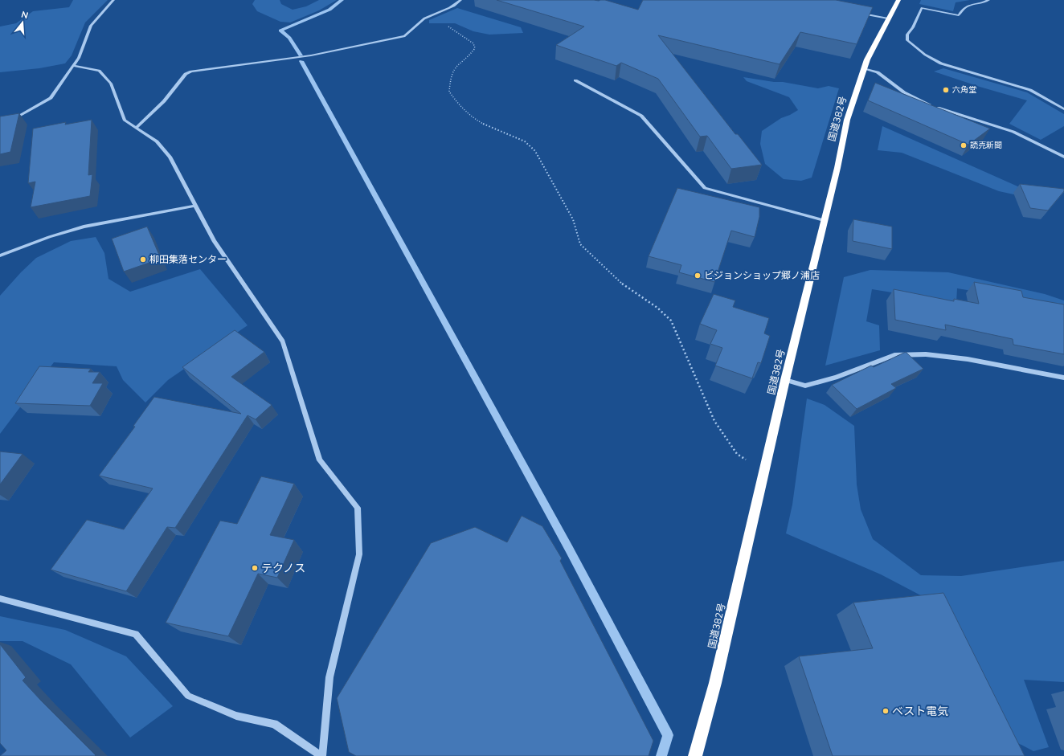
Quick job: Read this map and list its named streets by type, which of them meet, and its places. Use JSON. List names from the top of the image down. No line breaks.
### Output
{"streets":{"highway":["国道382号"]},"places":["六角堂","読売新聞","柳田集落センター","ビジョンショップ郷ノ浦店","テクノス","ベスト電気"],"north":"top"}
